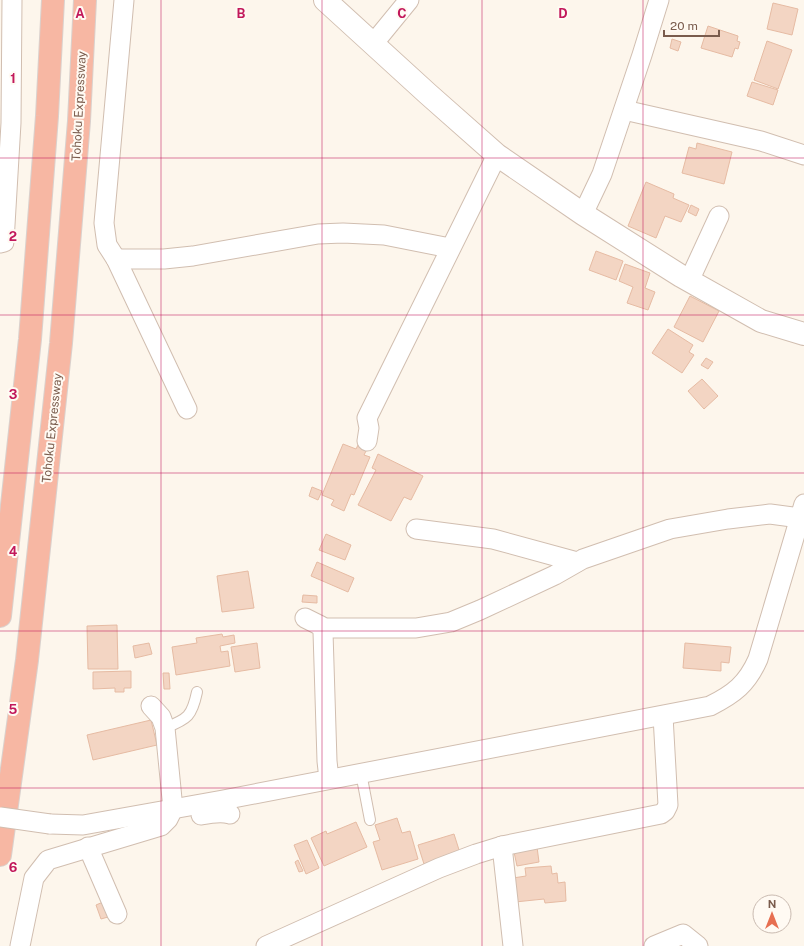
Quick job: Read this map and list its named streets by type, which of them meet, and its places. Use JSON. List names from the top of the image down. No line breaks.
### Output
{"streets":{"highway":["Tohoku Expressway"]},"scale_bar":"20 m","north":"top","grid":{"columns":["A","B","C","D"],"rows":["1","2","3","4","5","6"]}}
